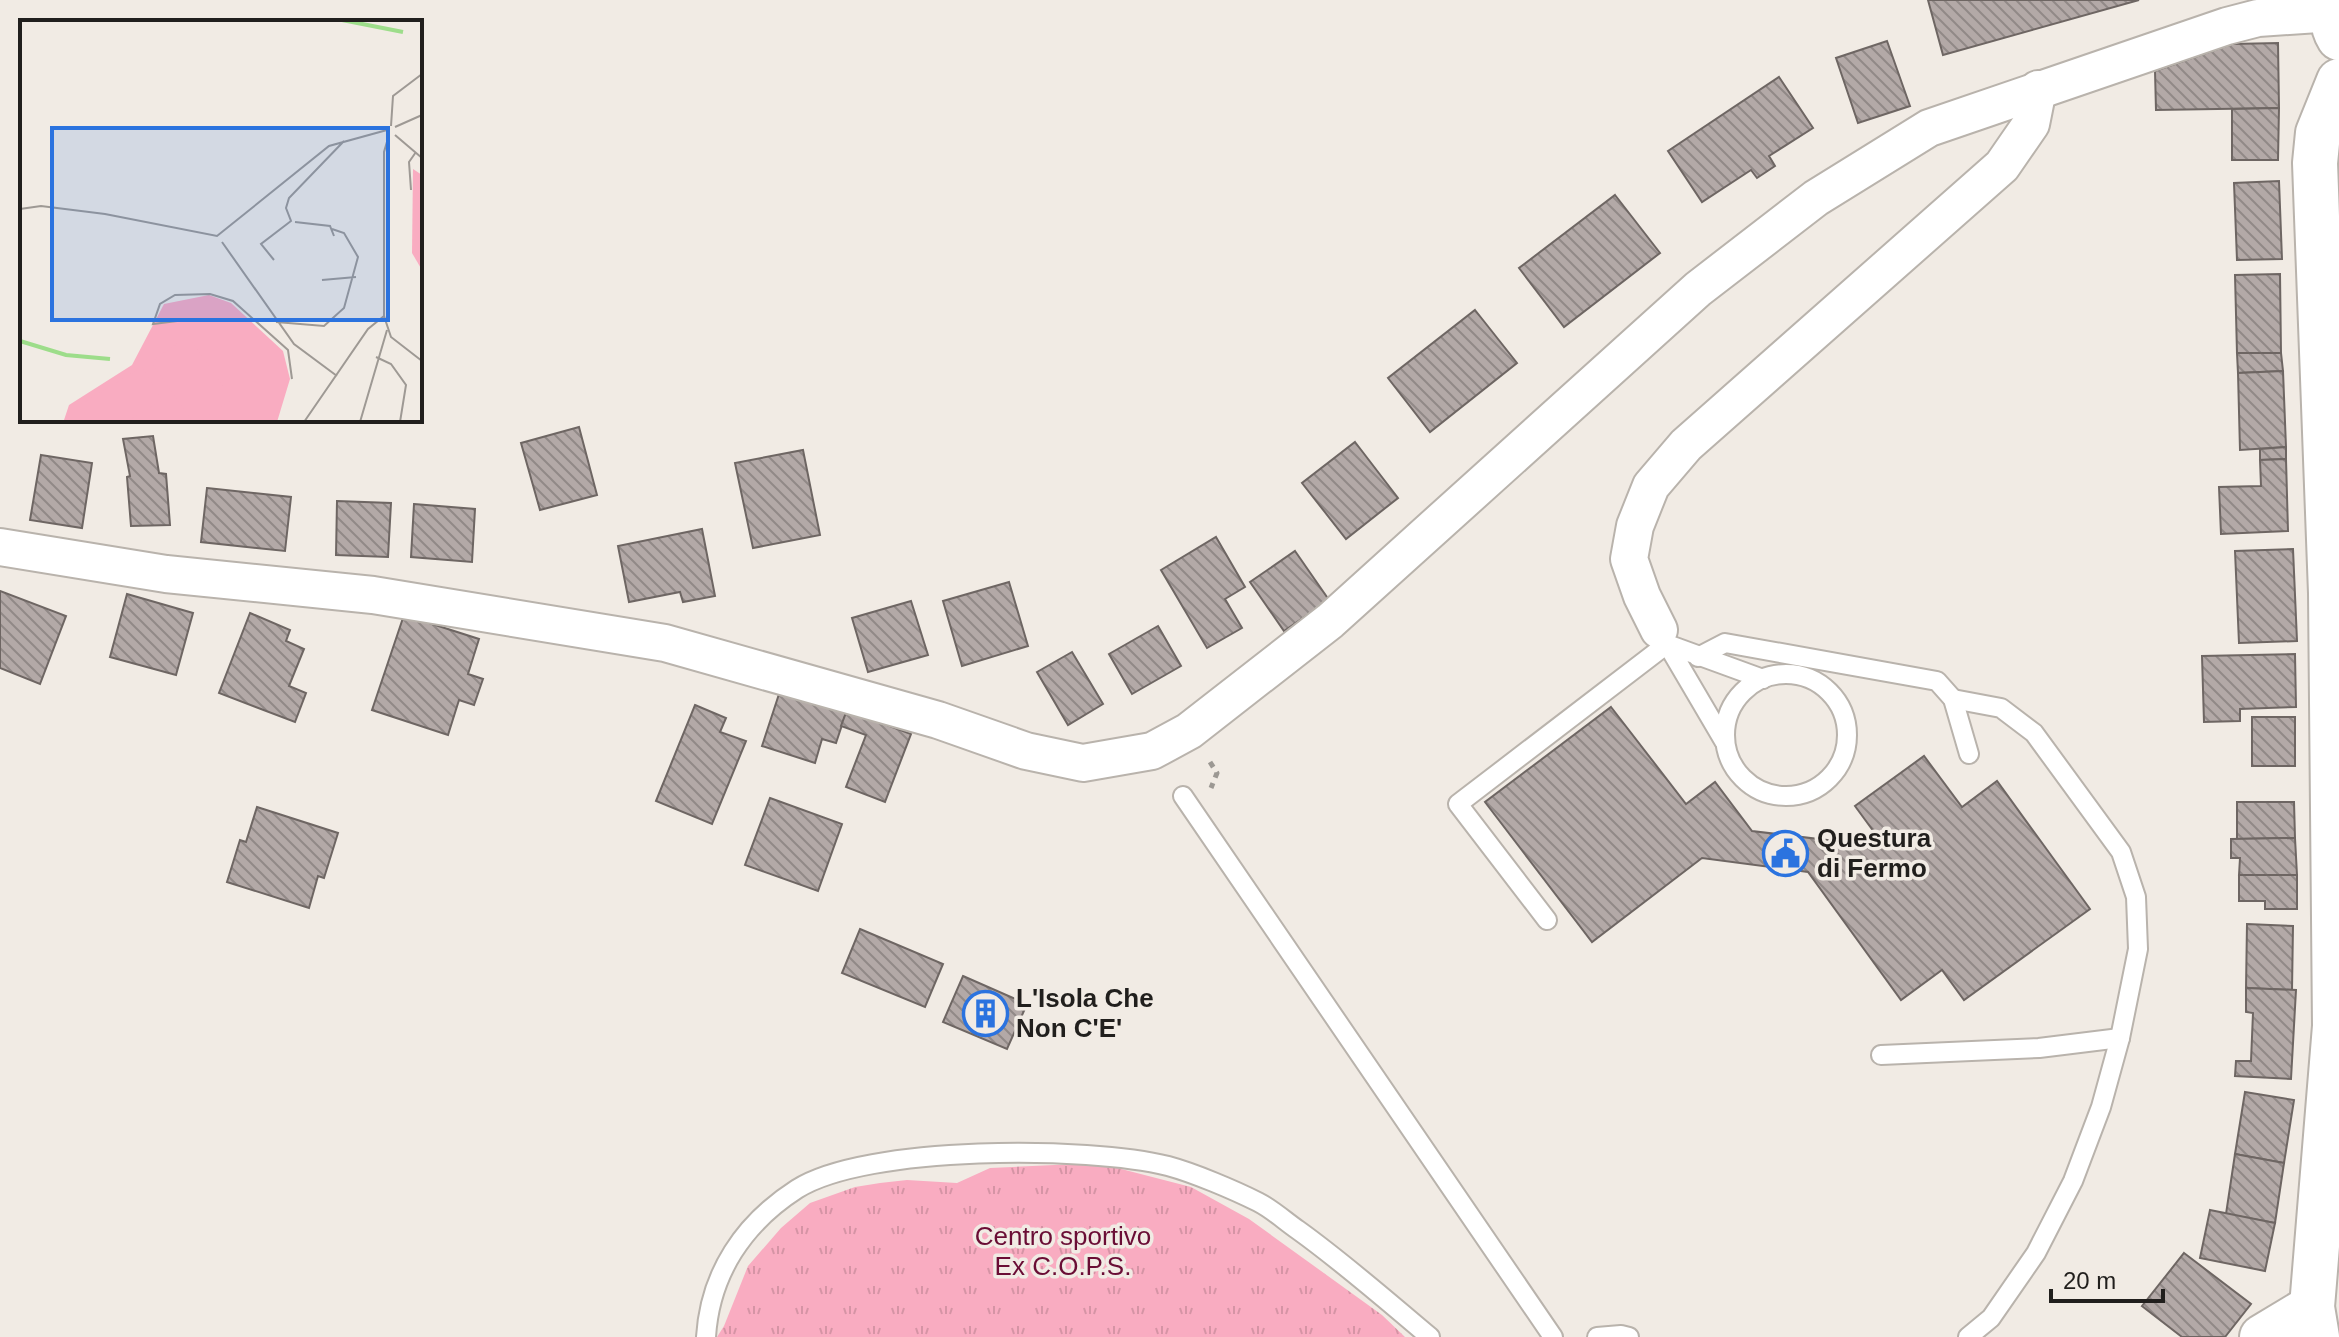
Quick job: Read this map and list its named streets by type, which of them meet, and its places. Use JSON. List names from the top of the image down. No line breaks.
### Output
{"parks":["Centro sportivo Ex C.O.P.S."],"places":{"public building":["Questura di Fermo"],"building":["L'Isola Che Non C'E'"]},"scale_bar":"20 m"}
